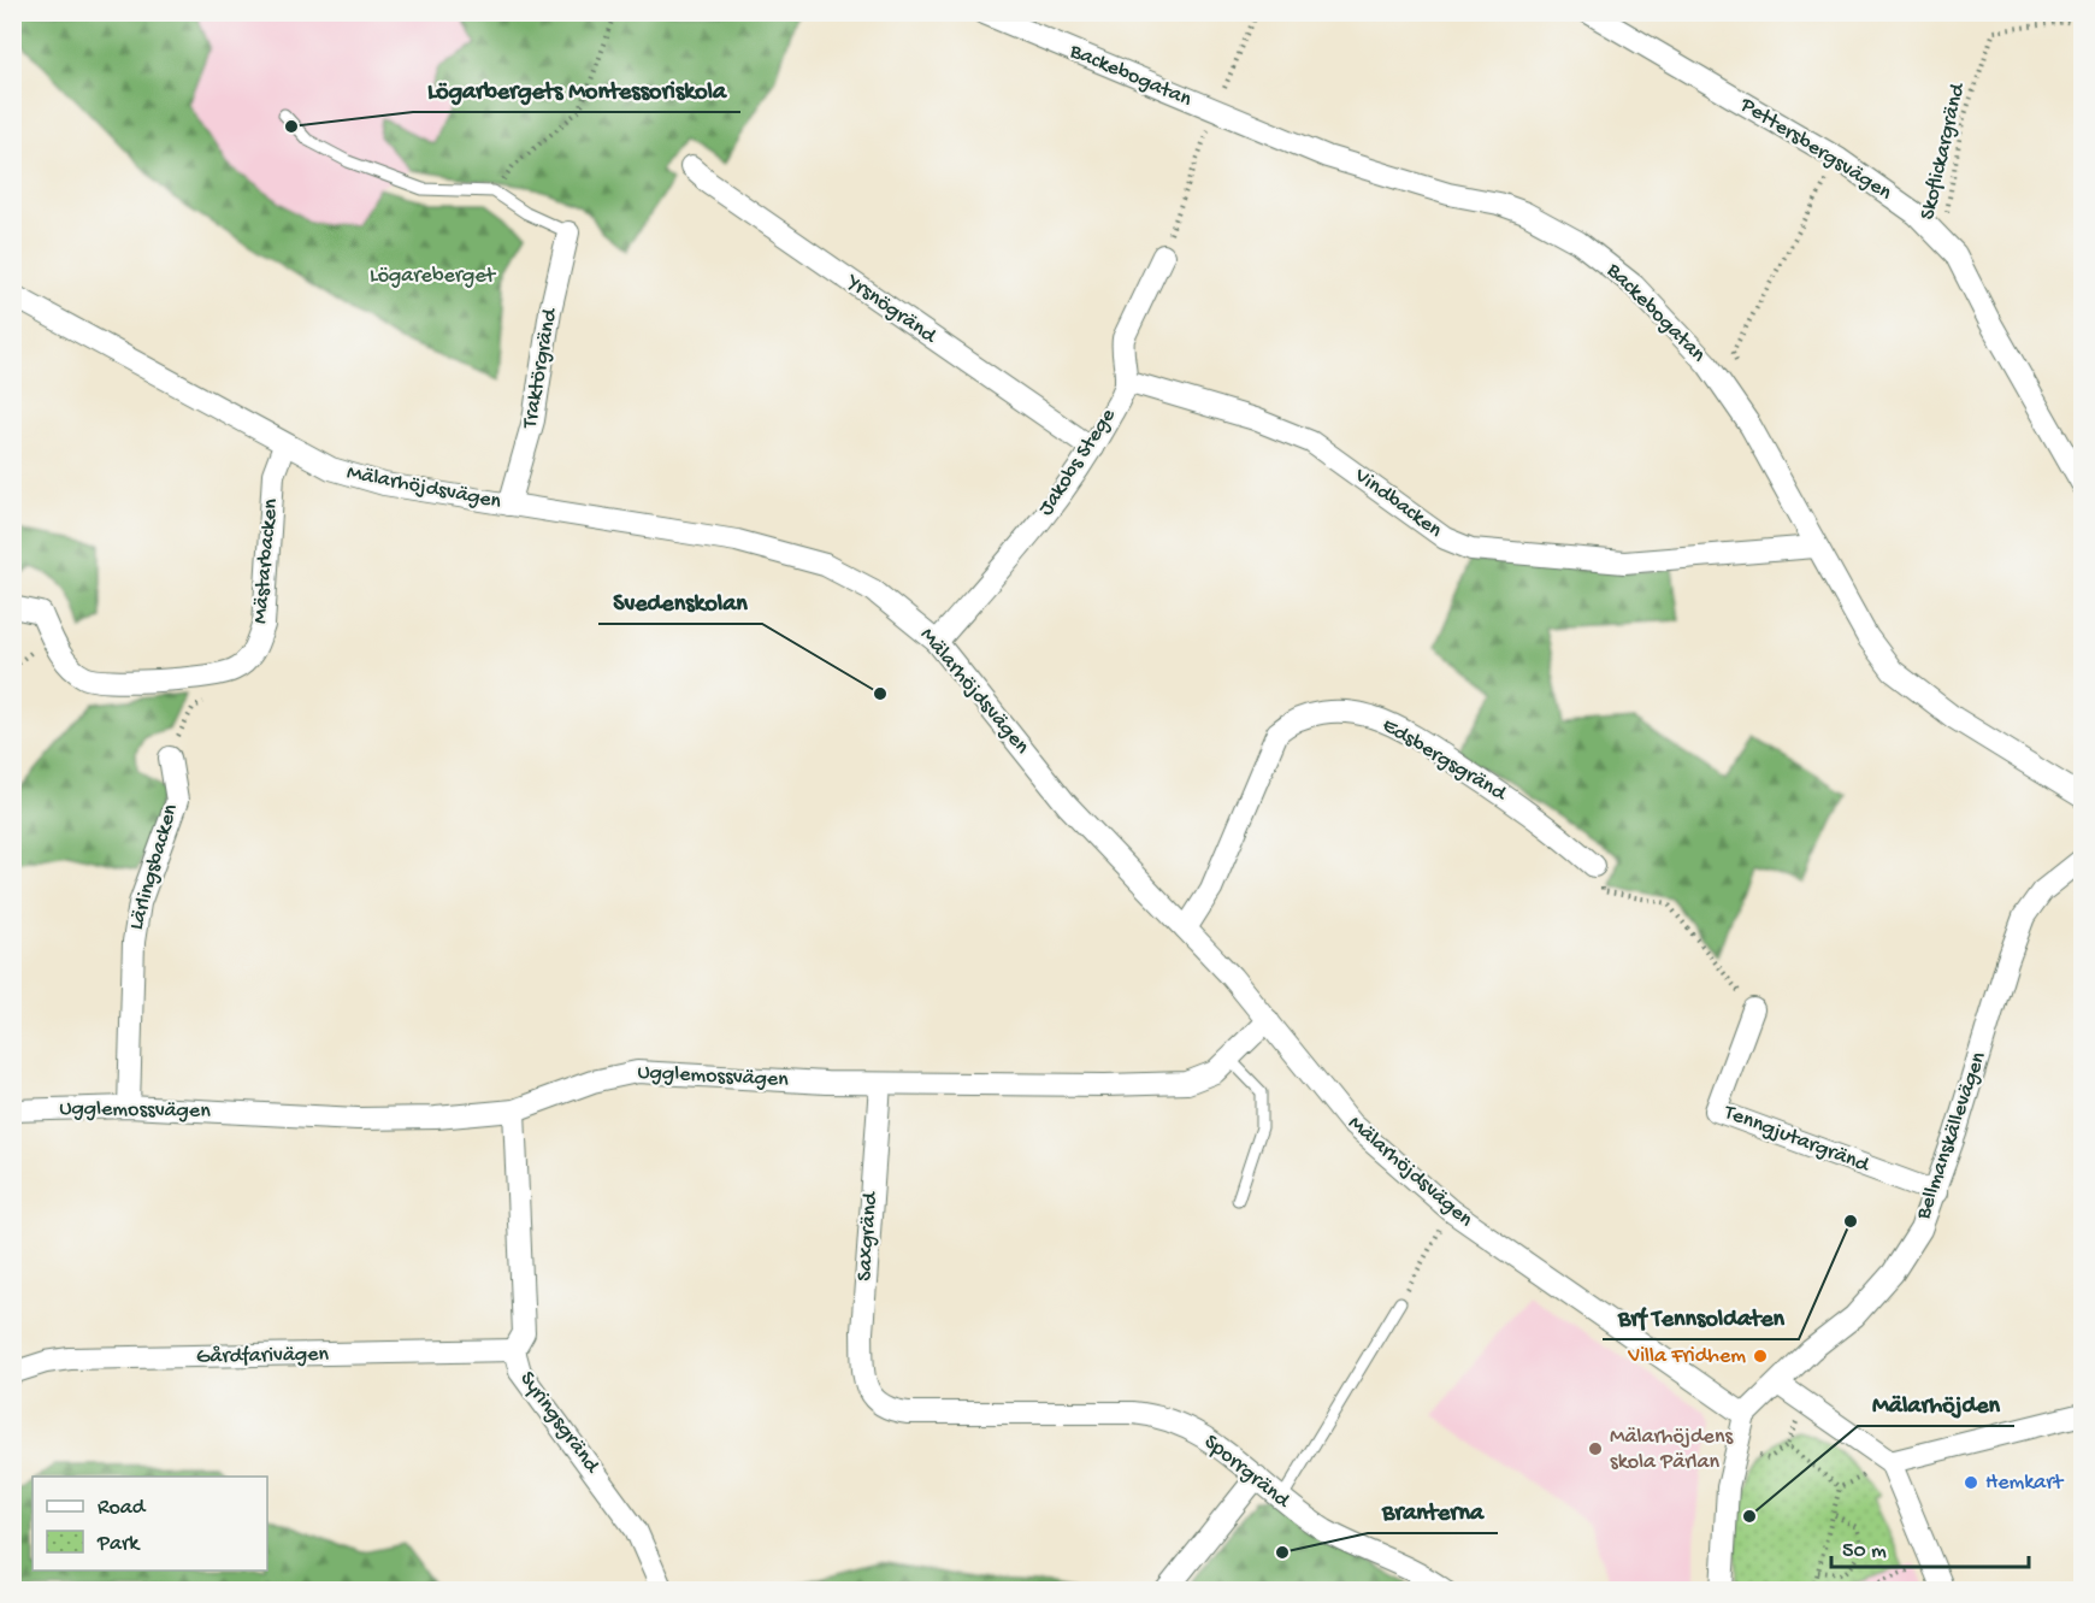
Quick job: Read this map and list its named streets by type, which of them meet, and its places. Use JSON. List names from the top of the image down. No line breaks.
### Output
{"streets":{"street":["Backebogatan","Pettersbergsvägen","Yrsnögränd","Traktörgränd","Jakobs Stege","Mälarhöjdsvägen","Vindbacken","Mästarbacken","Edsbergsgränd","Lärlingsbacken","Ugglemossvägen","Bellmanskällevägen","Tenngjutargränd","Saxgränd","Gårdfarivägen","Syringsgränd","Sporrgränd"],"path":["Skoflickargränd"]},"crossings":[["Backebogatan","Vindbacken"],["Pettersbergsvägen","Skoflickargränd"],["Yrsnögränd","Jakobs Stege"],["Traktörgränd","Mälarhöjdsvägen"],["Jakobs Stege","Mälarhöjdsvägen"],["Jakobs Stege","Vindbacken"],["Mälarhöjdsvägen","Mästarbacken"],["Mälarhöjdsvägen","Edsbergsgränd"],["Mälarhöjdsvägen","Ugglemossvägen"],["Mälarhöjdsvägen","Bellmanskällevägen"],["Lärlingsbacken","Ugglemossvägen"],["Ugglemossvägen","Saxgränd"],["Ugglemossvägen","Syringsgränd"],["Bellmanskällevägen","Tenngjutargränd"],["Saxgränd","Sporrgränd"],["Gårdfarivägen","Syringsgränd"]],"parks":["Lögareberget"],"places":["Lögarbergets Montessoriskola","Svedenskolan","Brf Tennsoldaten","Villa Fridhem","Mälarhöjdens skola Pärlan","Hemkart","Mälarhöjden","Branterna"],"legend":["Road","Park"],"scale_bar":"50 m"}
